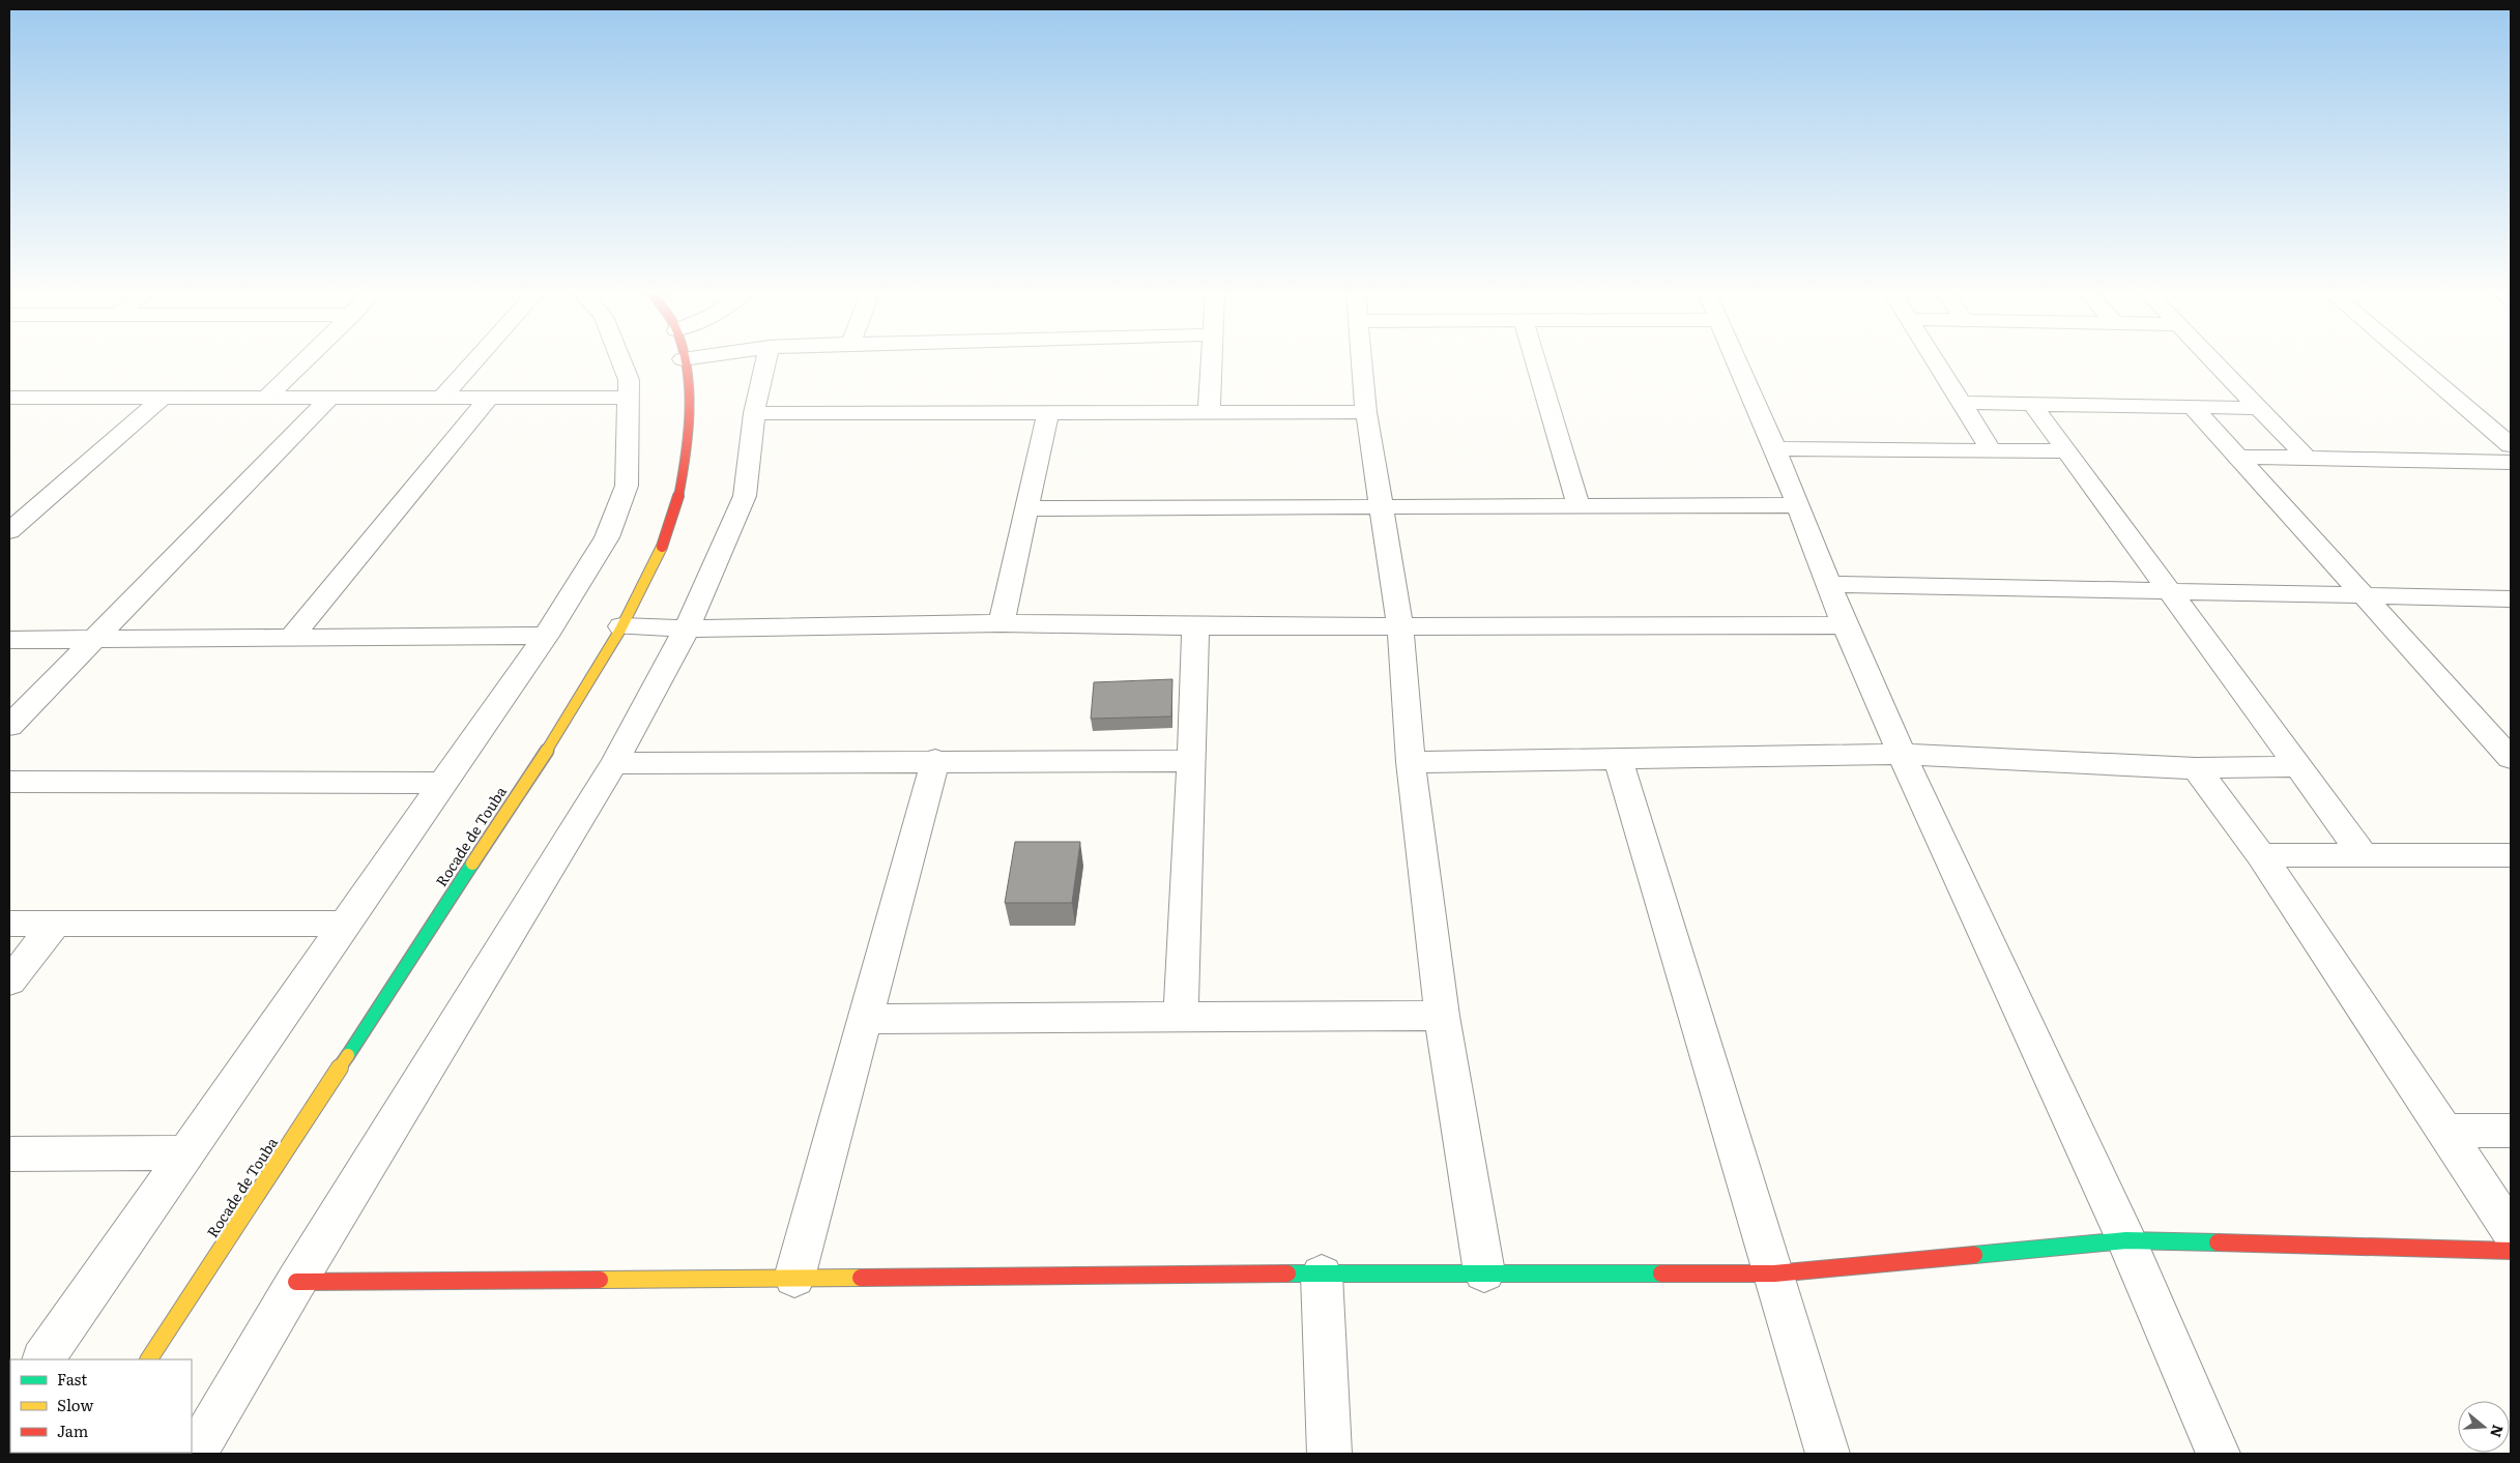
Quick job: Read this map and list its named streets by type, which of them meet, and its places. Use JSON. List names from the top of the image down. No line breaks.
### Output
{"streets":{"main road":["Rocade de Touba"]},"legend":["Fast","Slow","Jam"],"north":"right"}
